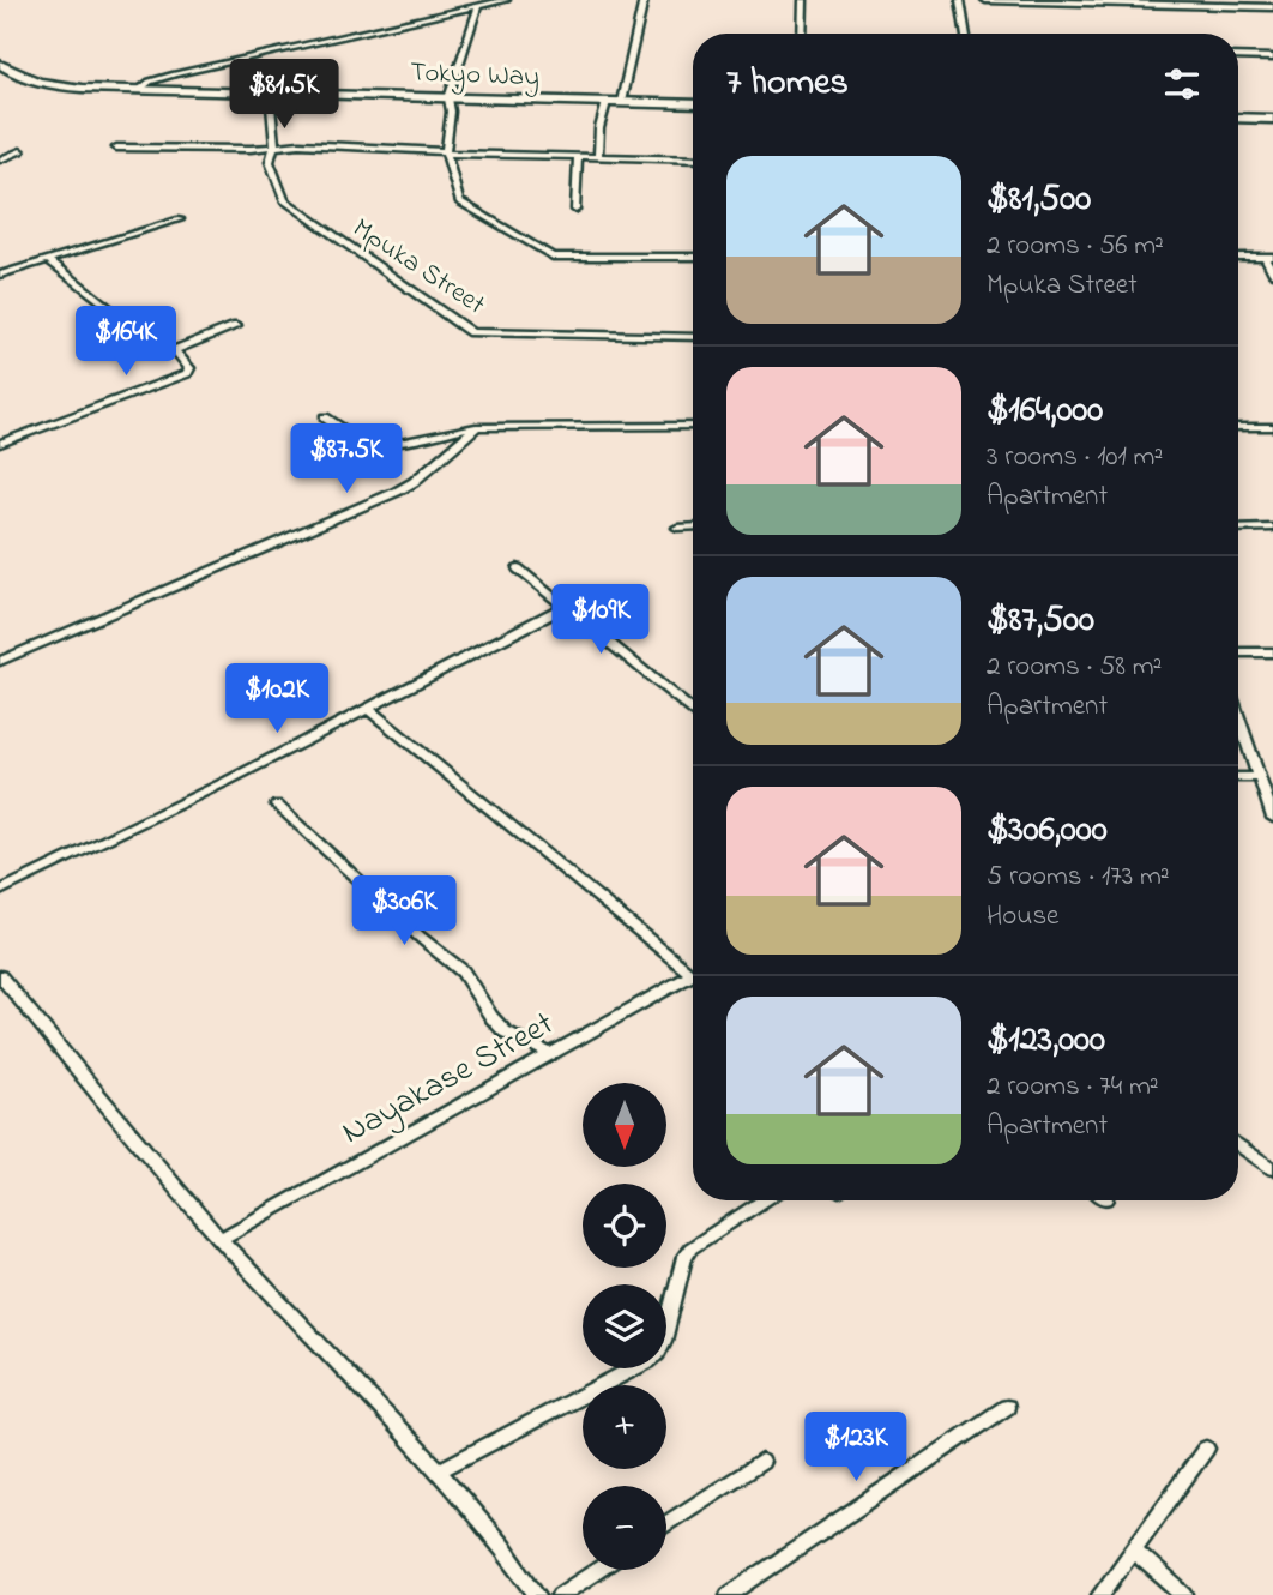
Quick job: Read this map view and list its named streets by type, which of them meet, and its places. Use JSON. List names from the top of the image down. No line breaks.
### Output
{"streets":{"street":["Tokyo Way","Mpuka Street","Nayakase Street"]},"crossings":[["Tokyo Way","Mpuka Street"]],"north":"bottom","page":{"heading":"7 homes","price":["$81.5K","$164K","$87.5K","$109K","$102K","$306K","$123K"],"list":[{"name":"$81,500","note":"2 rooms · 56 m² · Mpuka Street"},{"name":"$164,000","note":"3 rooms · 101 m² · Apartment"},{"name":"$87,500","note":"2 rooms · 58 m² · Apartment"},{"name":"$306,000","note":"5 rooms · 173 m² · House"},{"name":"$123,000","note":"2 rooms · 74 m² · Apartment"}],"map_buttons":["+","−"]}}
